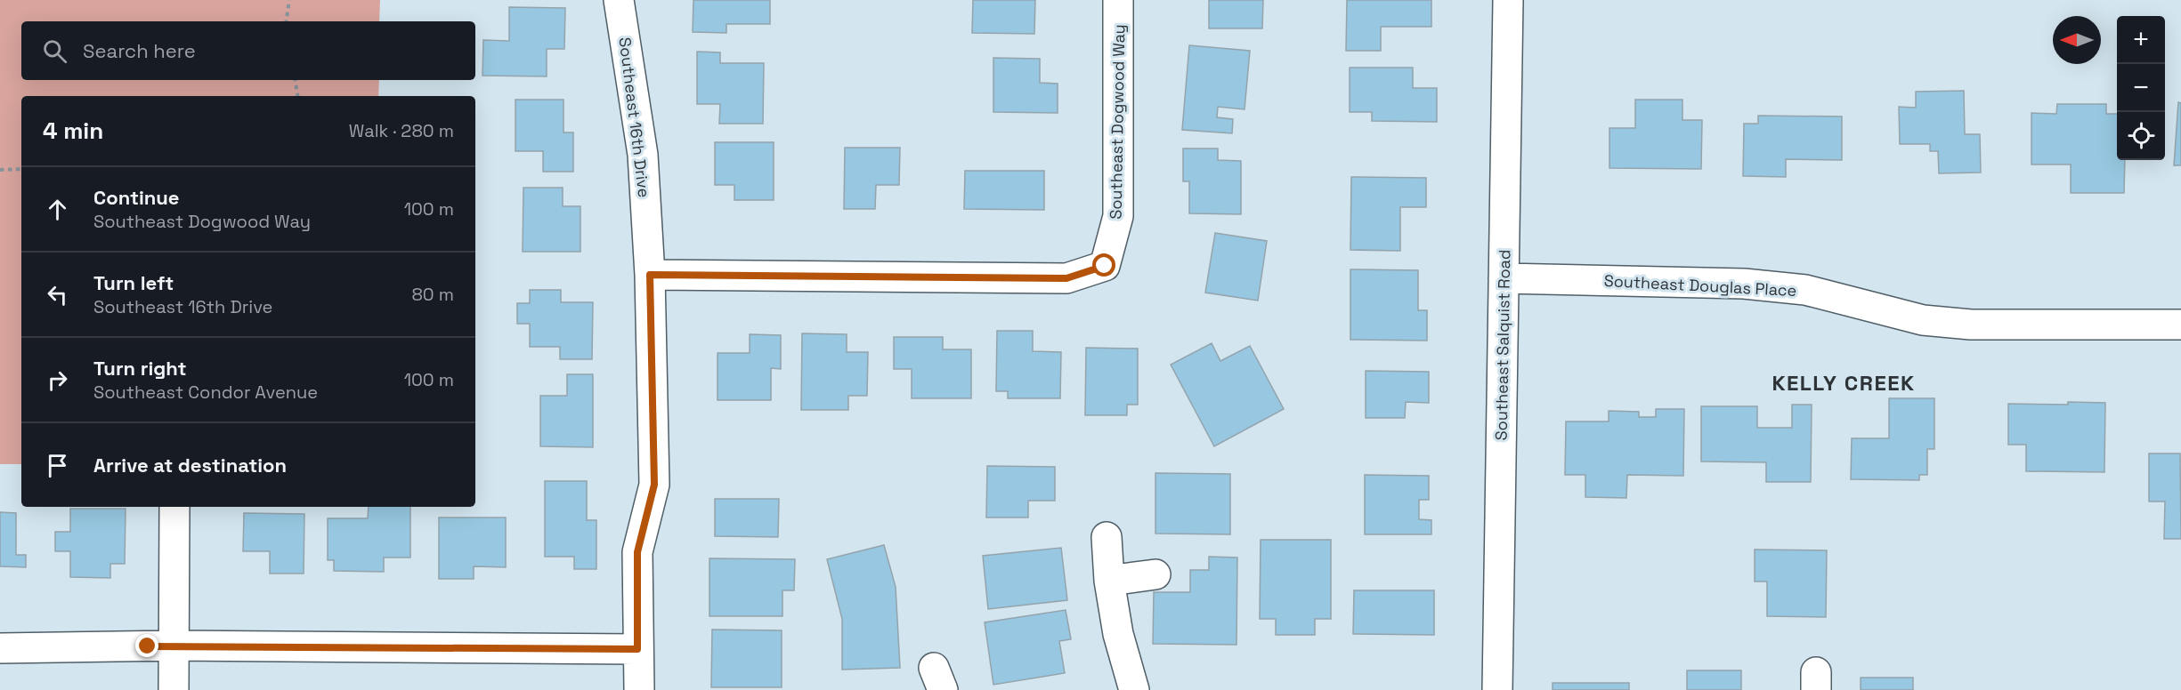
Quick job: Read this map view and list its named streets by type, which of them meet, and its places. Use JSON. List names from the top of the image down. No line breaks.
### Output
{"streets":{"street":["Southeast 16th Drive","Southeast Dogwood Way","Southeast Douglas Place","Southeast Salquist Road"]},"crossings":[["Southeast 16th Drive","Southeast Dogwood Way"],["Southeast Douglas Place","Southeast Salquist Road"]],"districts":["KELLY CREEK"],"north":"left","page":{"map_buttons":["+","−"],"search":"Search here","heading":["4 min","Walk · 280 m"],"list":[["Continue","Southeast Dogwood Way","100 m"],["Turn left","Southeast 16th Drive","80 m"],["Turn right","Southeast Condor Avenue","100 m"],"Arrive at destination"]}}
